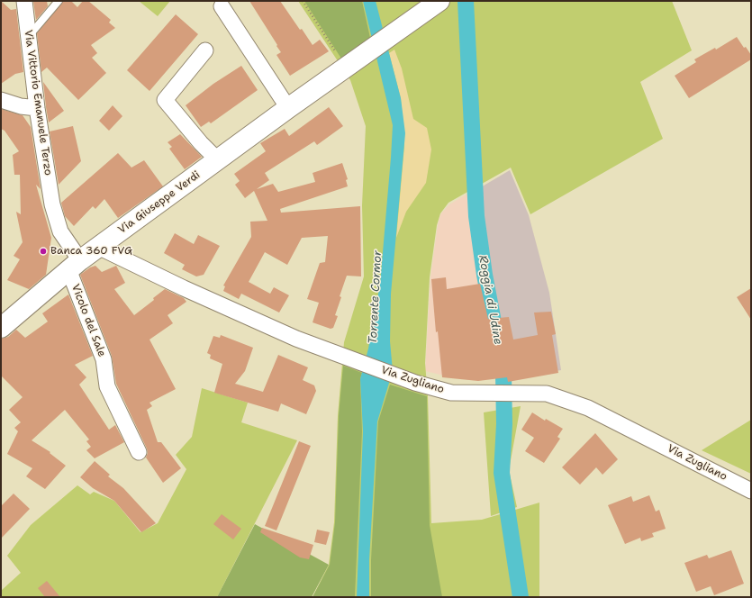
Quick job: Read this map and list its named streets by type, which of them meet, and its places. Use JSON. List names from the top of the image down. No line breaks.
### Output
{"streets":{"main road":["Via Giuseppe Verdi"],"street":["Via Vittorio Emanuele Terzo","Vicolo del Sale","Via Zugliano"]},"crossings":[["Via Vittorio Emanuele Terzo","Via Giuseppe Verdi"],["Via Vittorio Emanuele Terzo","Vicolo del Sale"],["Via Giuseppe Verdi","Vicolo del Sale"],["Via Giuseppe Verdi","Via Zugliano"]],"water":["Torrente Cormor","Roggia di Udine"],"places":["Banca 360 FVG"]}
